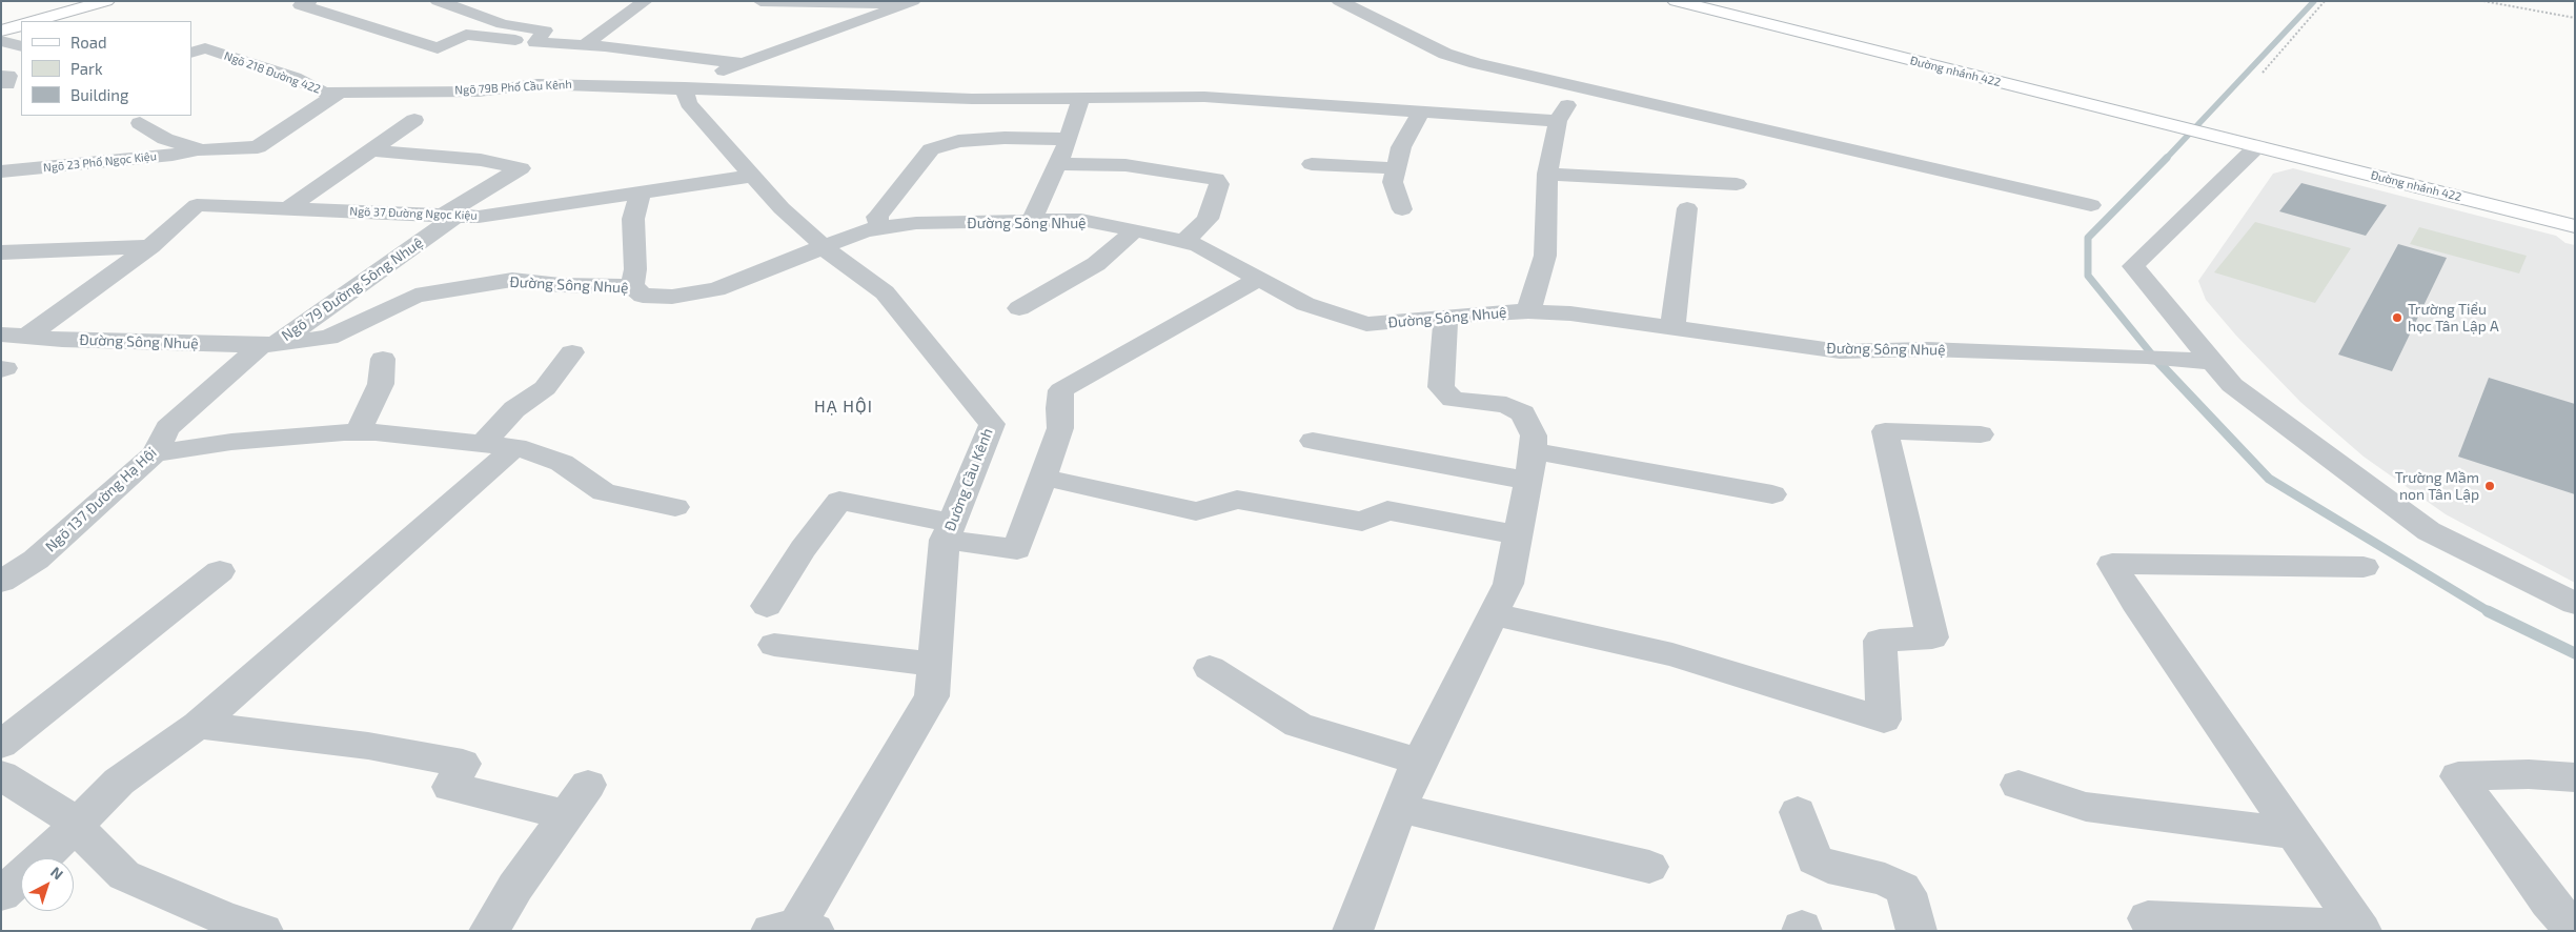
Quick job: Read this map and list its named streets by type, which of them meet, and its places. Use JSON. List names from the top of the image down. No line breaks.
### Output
{"streets":{"street":["Đường nhánh 422","Ngõ 218 Đường 422","Ngõ 79B Phố Cầu Kênh","Ngõ 23 Phố Ngọc Kiệu","Ngõ 37 Đường Ngọc Kiệu","Đường Sông Nhuệ","Ngõ 79 Đường Sông Nhuệ","Đường Cầu Kênh","Ngõ 137 Đường Hạ Hội"]},"crossings":[["Ngõ 218 Đường 422","Ngõ 79B Phố Cầu Kênh"],["Ngõ 79B Phố Cầu Kênh","Đường Cầu Kênh"],["Ngõ 37 Đường Ngọc Kiệu","Ngõ 79 Đường Sông Nhuệ"],["Ngõ 37 Đường Ngọc Kiệu","Đường Cầu Kênh"],["Đường Sông Nhuệ","Ngõ 79 Đường Sông Nhuệ"],["Đường Sông Nhuệ","Đường Cầu Kênh"],["Đường Sông Nhuệ","Ngõ 137 Đường Hạ Hội"],["Ngõ 79 Đường Sông Nhuệ","Ngõ 137 Đường Hạ Hội"]],"districts":["HẠ HỘI"],"places":["Trường Tiểu học Tân Lập A","Trường Mầm non Tân Lập"],"legend":["Road","Park","Building"],"north":"top right"}
